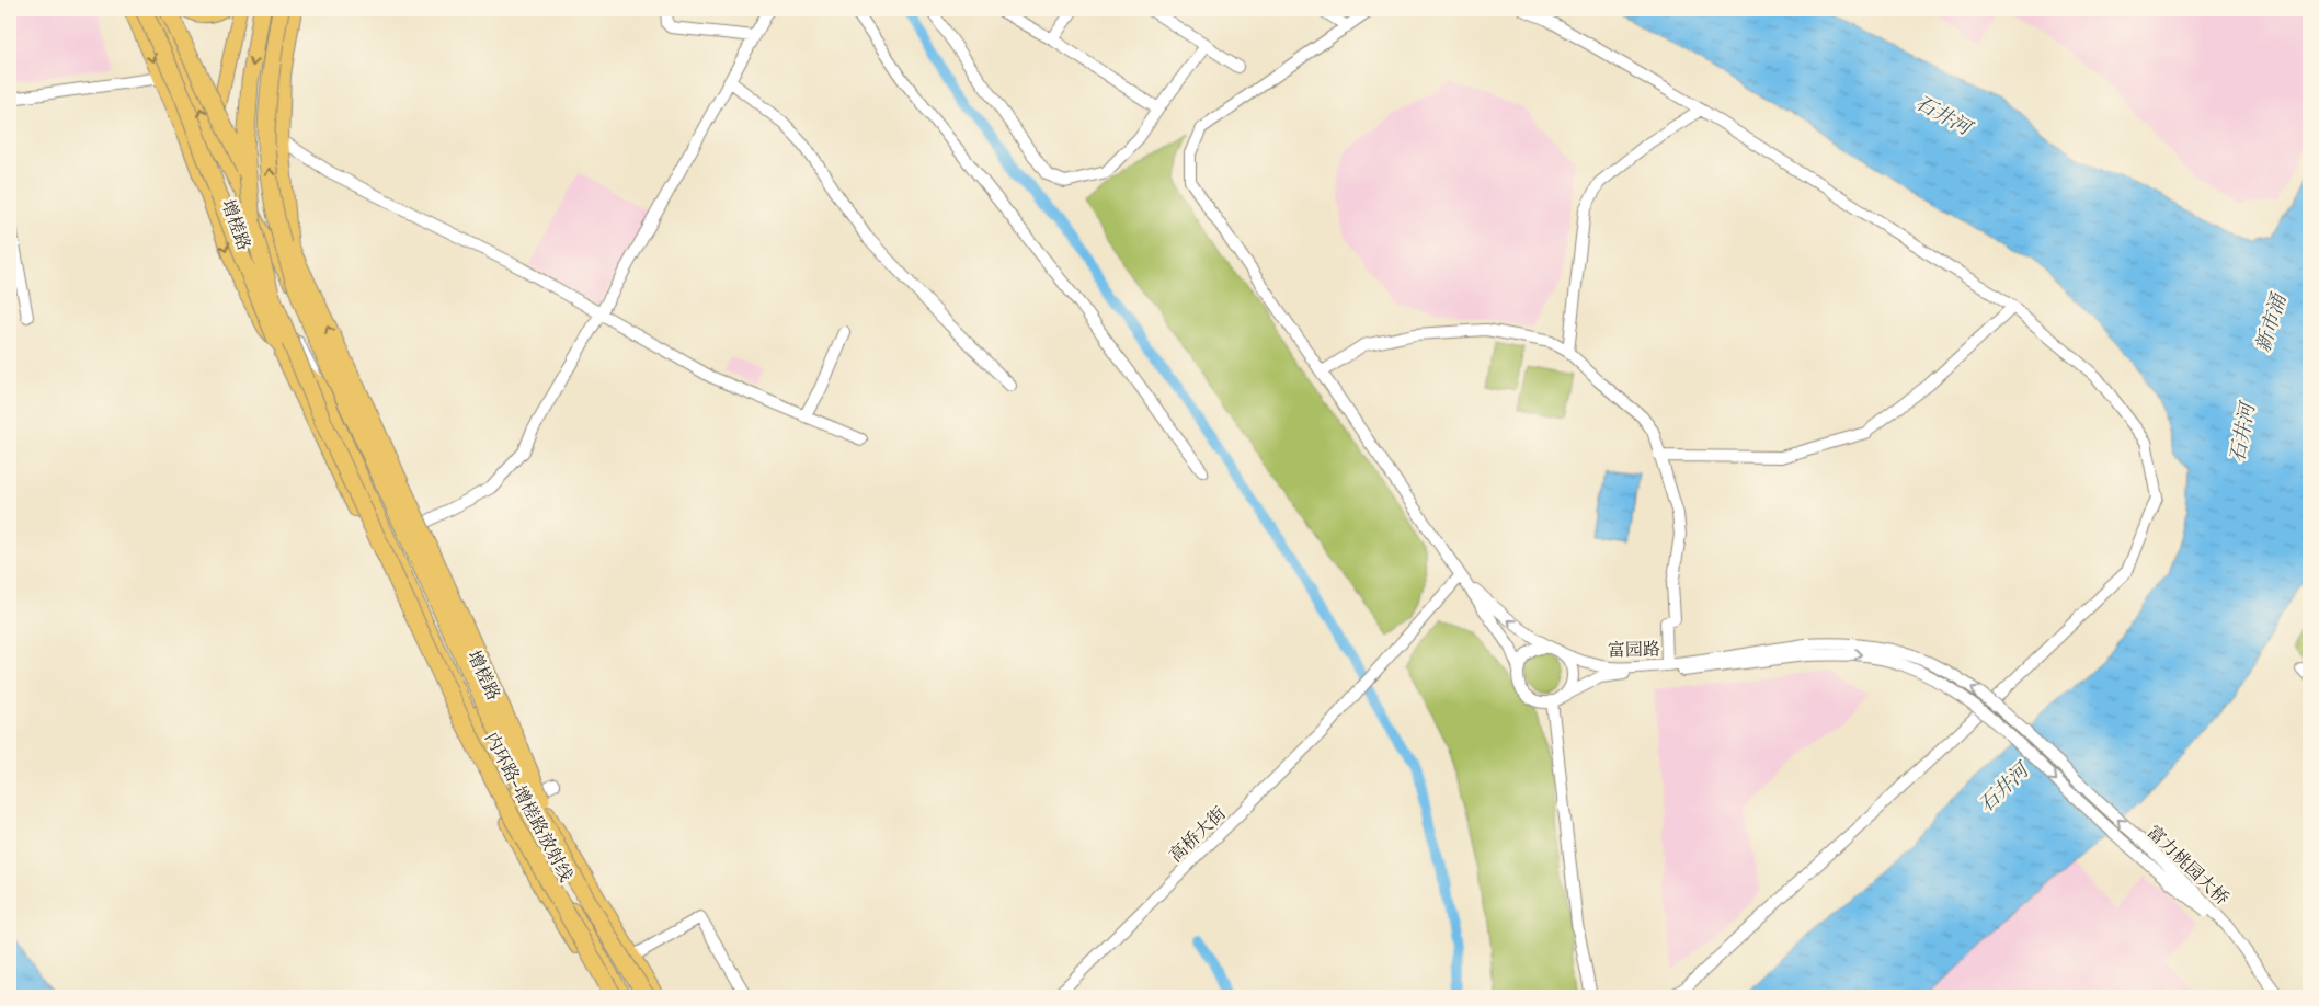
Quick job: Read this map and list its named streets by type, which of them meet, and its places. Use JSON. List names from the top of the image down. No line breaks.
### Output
{"streets":{"highway":["增槎路","内环路-增槎路放射线"],"street":["富园路","高桥大街","富力桃园大桥"]},"crossings":[["增槎路","内环路-增槎路放射线"],["富园路","高桥大街"],["富园路","富力桃园大桥"]],"water":["石井河","新市涌"]}
